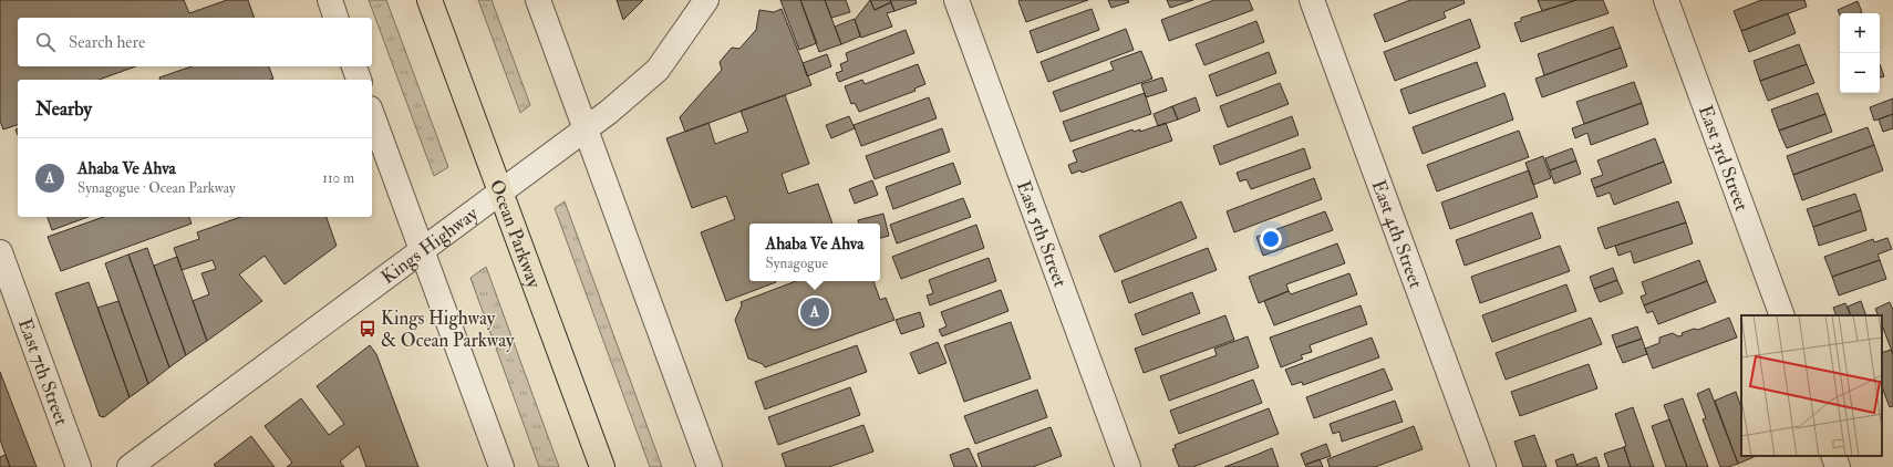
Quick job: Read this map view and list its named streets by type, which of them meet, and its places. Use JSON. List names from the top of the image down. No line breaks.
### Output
{"streets":{"main road":["Ocean Parkway"],"street":["East 3rd Street","East 5th Street","East 4th Street","Kings Highway","East 7th Street"]},"crossings":[["Ocean Parkway","Kings Highway"]],"places":{"bus stop":["Kings Highway & Ocean Parkway"]},"page":{"map_buttons":["+","−"],"search":"Search here","heading":"Nearby","list":[{"mark":"A","name":"Ahaba Ve Ahva","note":"Synagogue · Ocean Parkway","value":"110 m"}],"popup":["Ahaba Ve Ahva","Synagogue"],"pins":"A"}}
